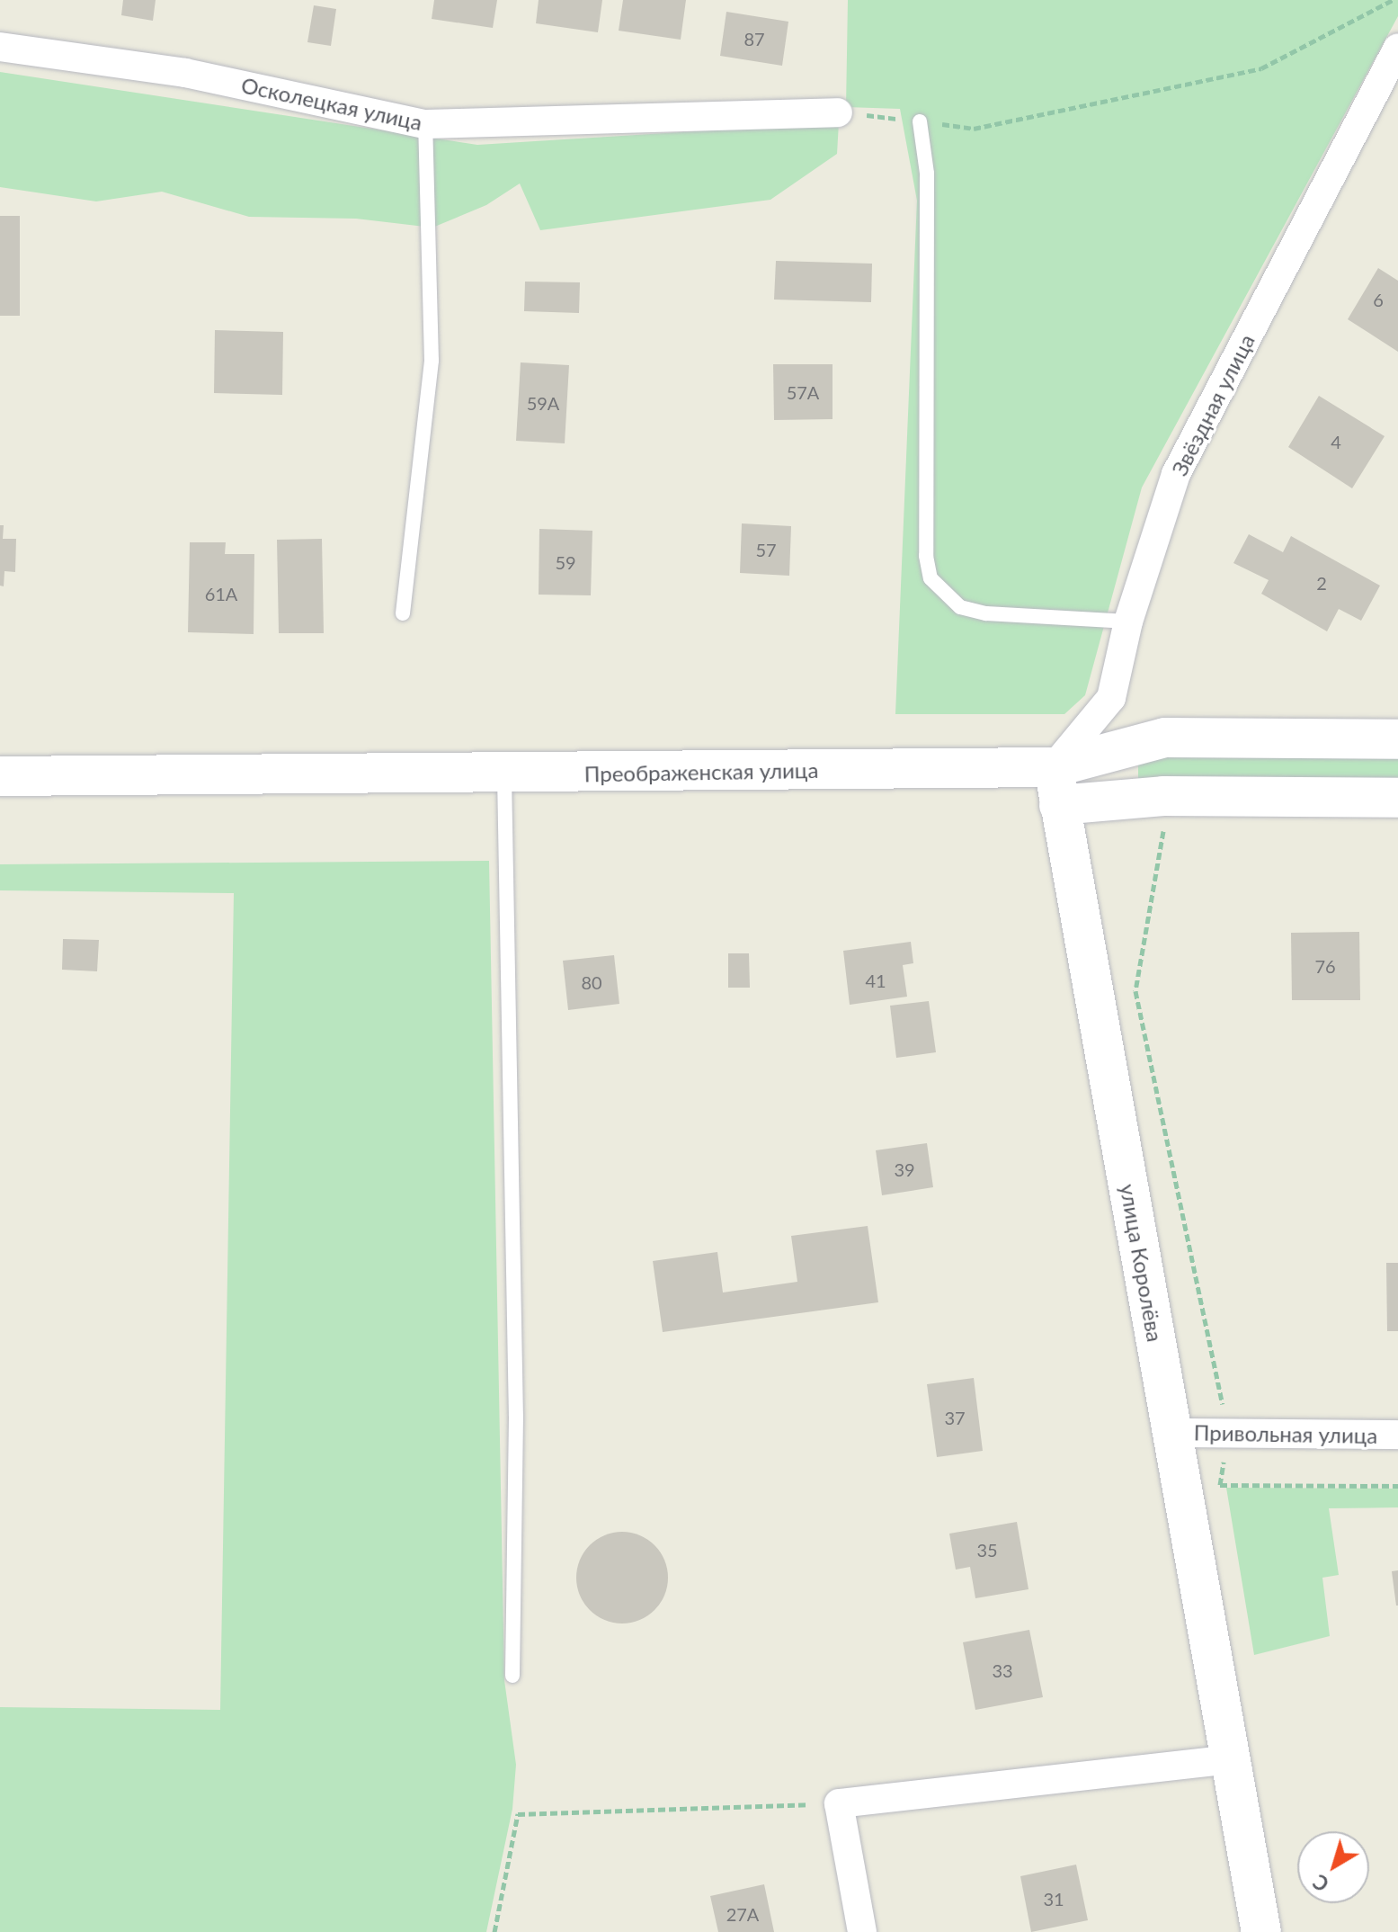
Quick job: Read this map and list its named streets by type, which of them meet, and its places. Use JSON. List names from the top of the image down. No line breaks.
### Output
{"streets":{"main road":["Преображенская улица","улица Королёва"],"street":["Осколецкая улица","Звёздная улица","Привольная улица"]},"crossings":[["Звёздная улица","Преображенская улица"],["Звёздная улица","улица Королёва"],["Преображенская улица","улица Королёва"],["улица Королёва","Привольная улица"]],"house_numbers":["87","6","57А","59А","4","57","59","2","61А","76","41","80","39","37","35","33","31","27А"],"north":"bottom left"}
